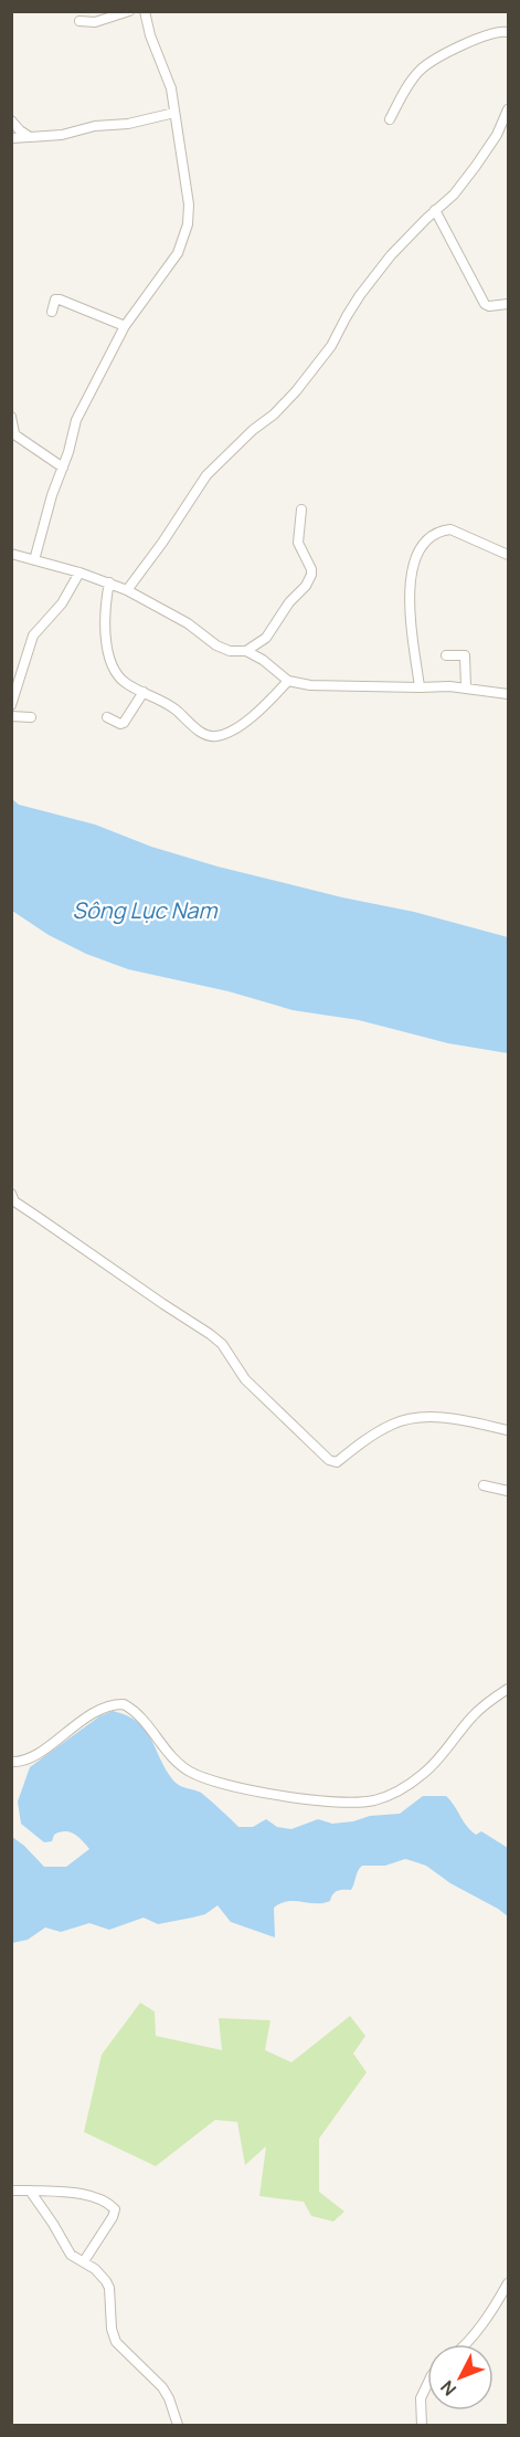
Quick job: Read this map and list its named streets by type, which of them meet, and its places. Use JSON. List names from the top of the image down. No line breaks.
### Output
{"water":["Sông Lục Nam"],"north":"bottom left"}
